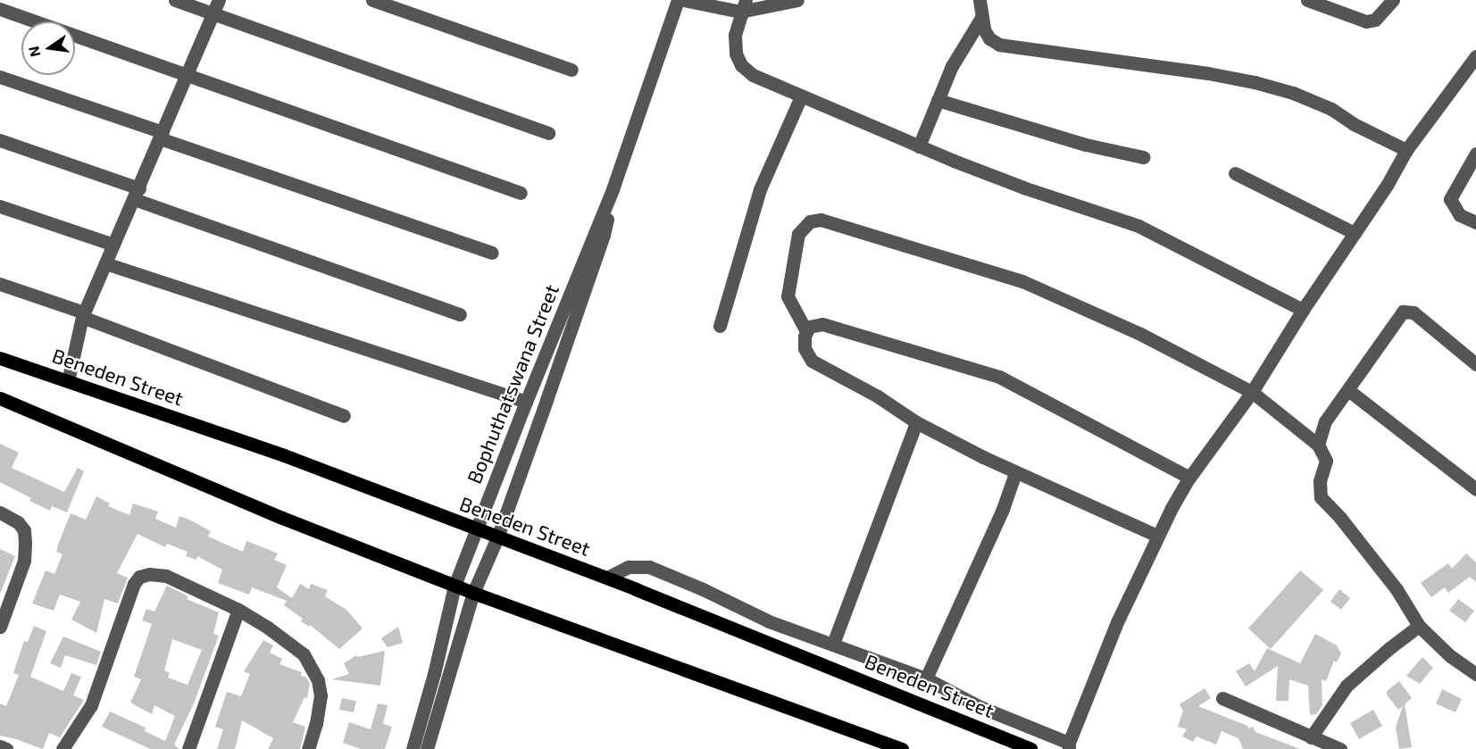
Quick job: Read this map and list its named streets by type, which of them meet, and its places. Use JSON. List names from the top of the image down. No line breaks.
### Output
{"streets":{"main road":["Beneden Street"],"street":["Bophuthatswana Street"]},"crossings":[["Beneden Street","Bophuthatswana Street"]],"north":"left"}
